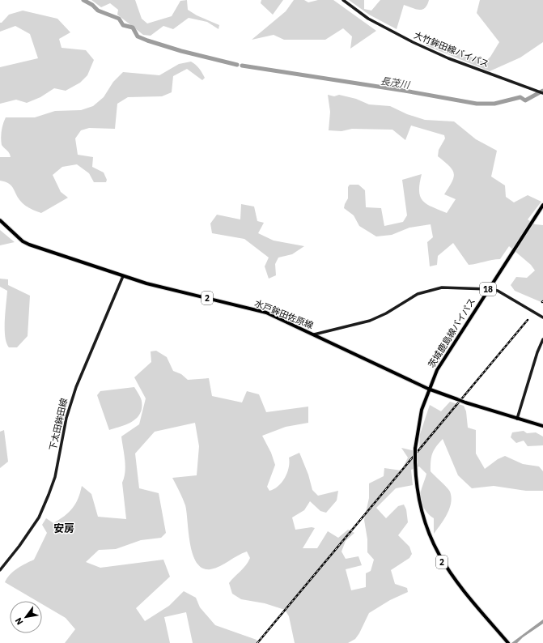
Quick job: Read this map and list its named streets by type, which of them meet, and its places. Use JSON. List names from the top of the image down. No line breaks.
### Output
{"streets":{"main road":["大竹鉾田線バイパス","18","2","水戸鉾田佐原線","茨城鹿島線バイパス","下太田鉾田線"]},"crossings":[["2","水戸鉾田佐原線"],["2","茨城鹿島線バイパス"],["水戸鉾田佐原線","茨城鹿島線バイパス"],["水戸鉾田佐原線","下太田鉾田線"]],"districts":["安房"],"water":["長茂川"],"north":"bottom left"}
